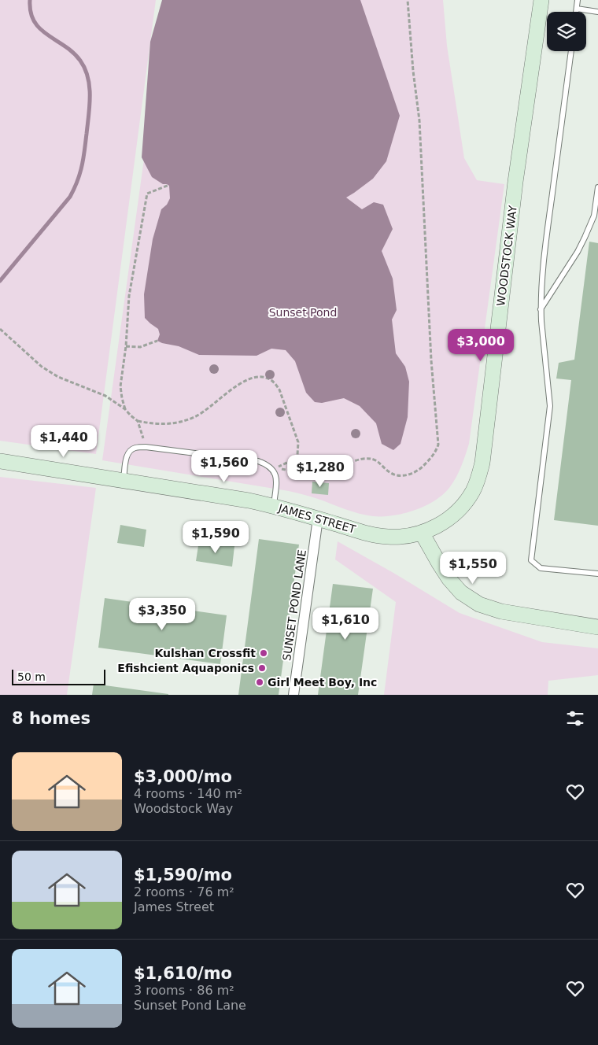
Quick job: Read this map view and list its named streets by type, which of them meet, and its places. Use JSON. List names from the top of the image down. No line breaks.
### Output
{"streets":{"main road":["WOODSTOCK WAY","JAMES STREET"],"street":["SUNSET POND LANE"]},"crossings":[["WOODSTOCK WAY","JAMES STREET"],["JAMES STREET","SUNSET POND LANE"]],"parks":["Sunset Pond"],"places":["Kulshan Crossfit","Efishcient Aquaponics","Girl Meet Boy, Inc"],"scale_bar":"50 m","page":{"price":["$3,000","$1,440","$1,560","$1,280","$1,590","$1,550","$3,350","$1,610"],"scale":"50 m","heading":"8 homes","list":[{"name":"$3,000/mo","note":"4 rooms · 140 m² · Woodstock Way"},{"name":"$1,590/mo","note":"2 rooms · 76 m² · James Street"},{"name":"$1,610/mo","note":"3 rooms · 86 m² · Sunset Pond Lane"}]}}
